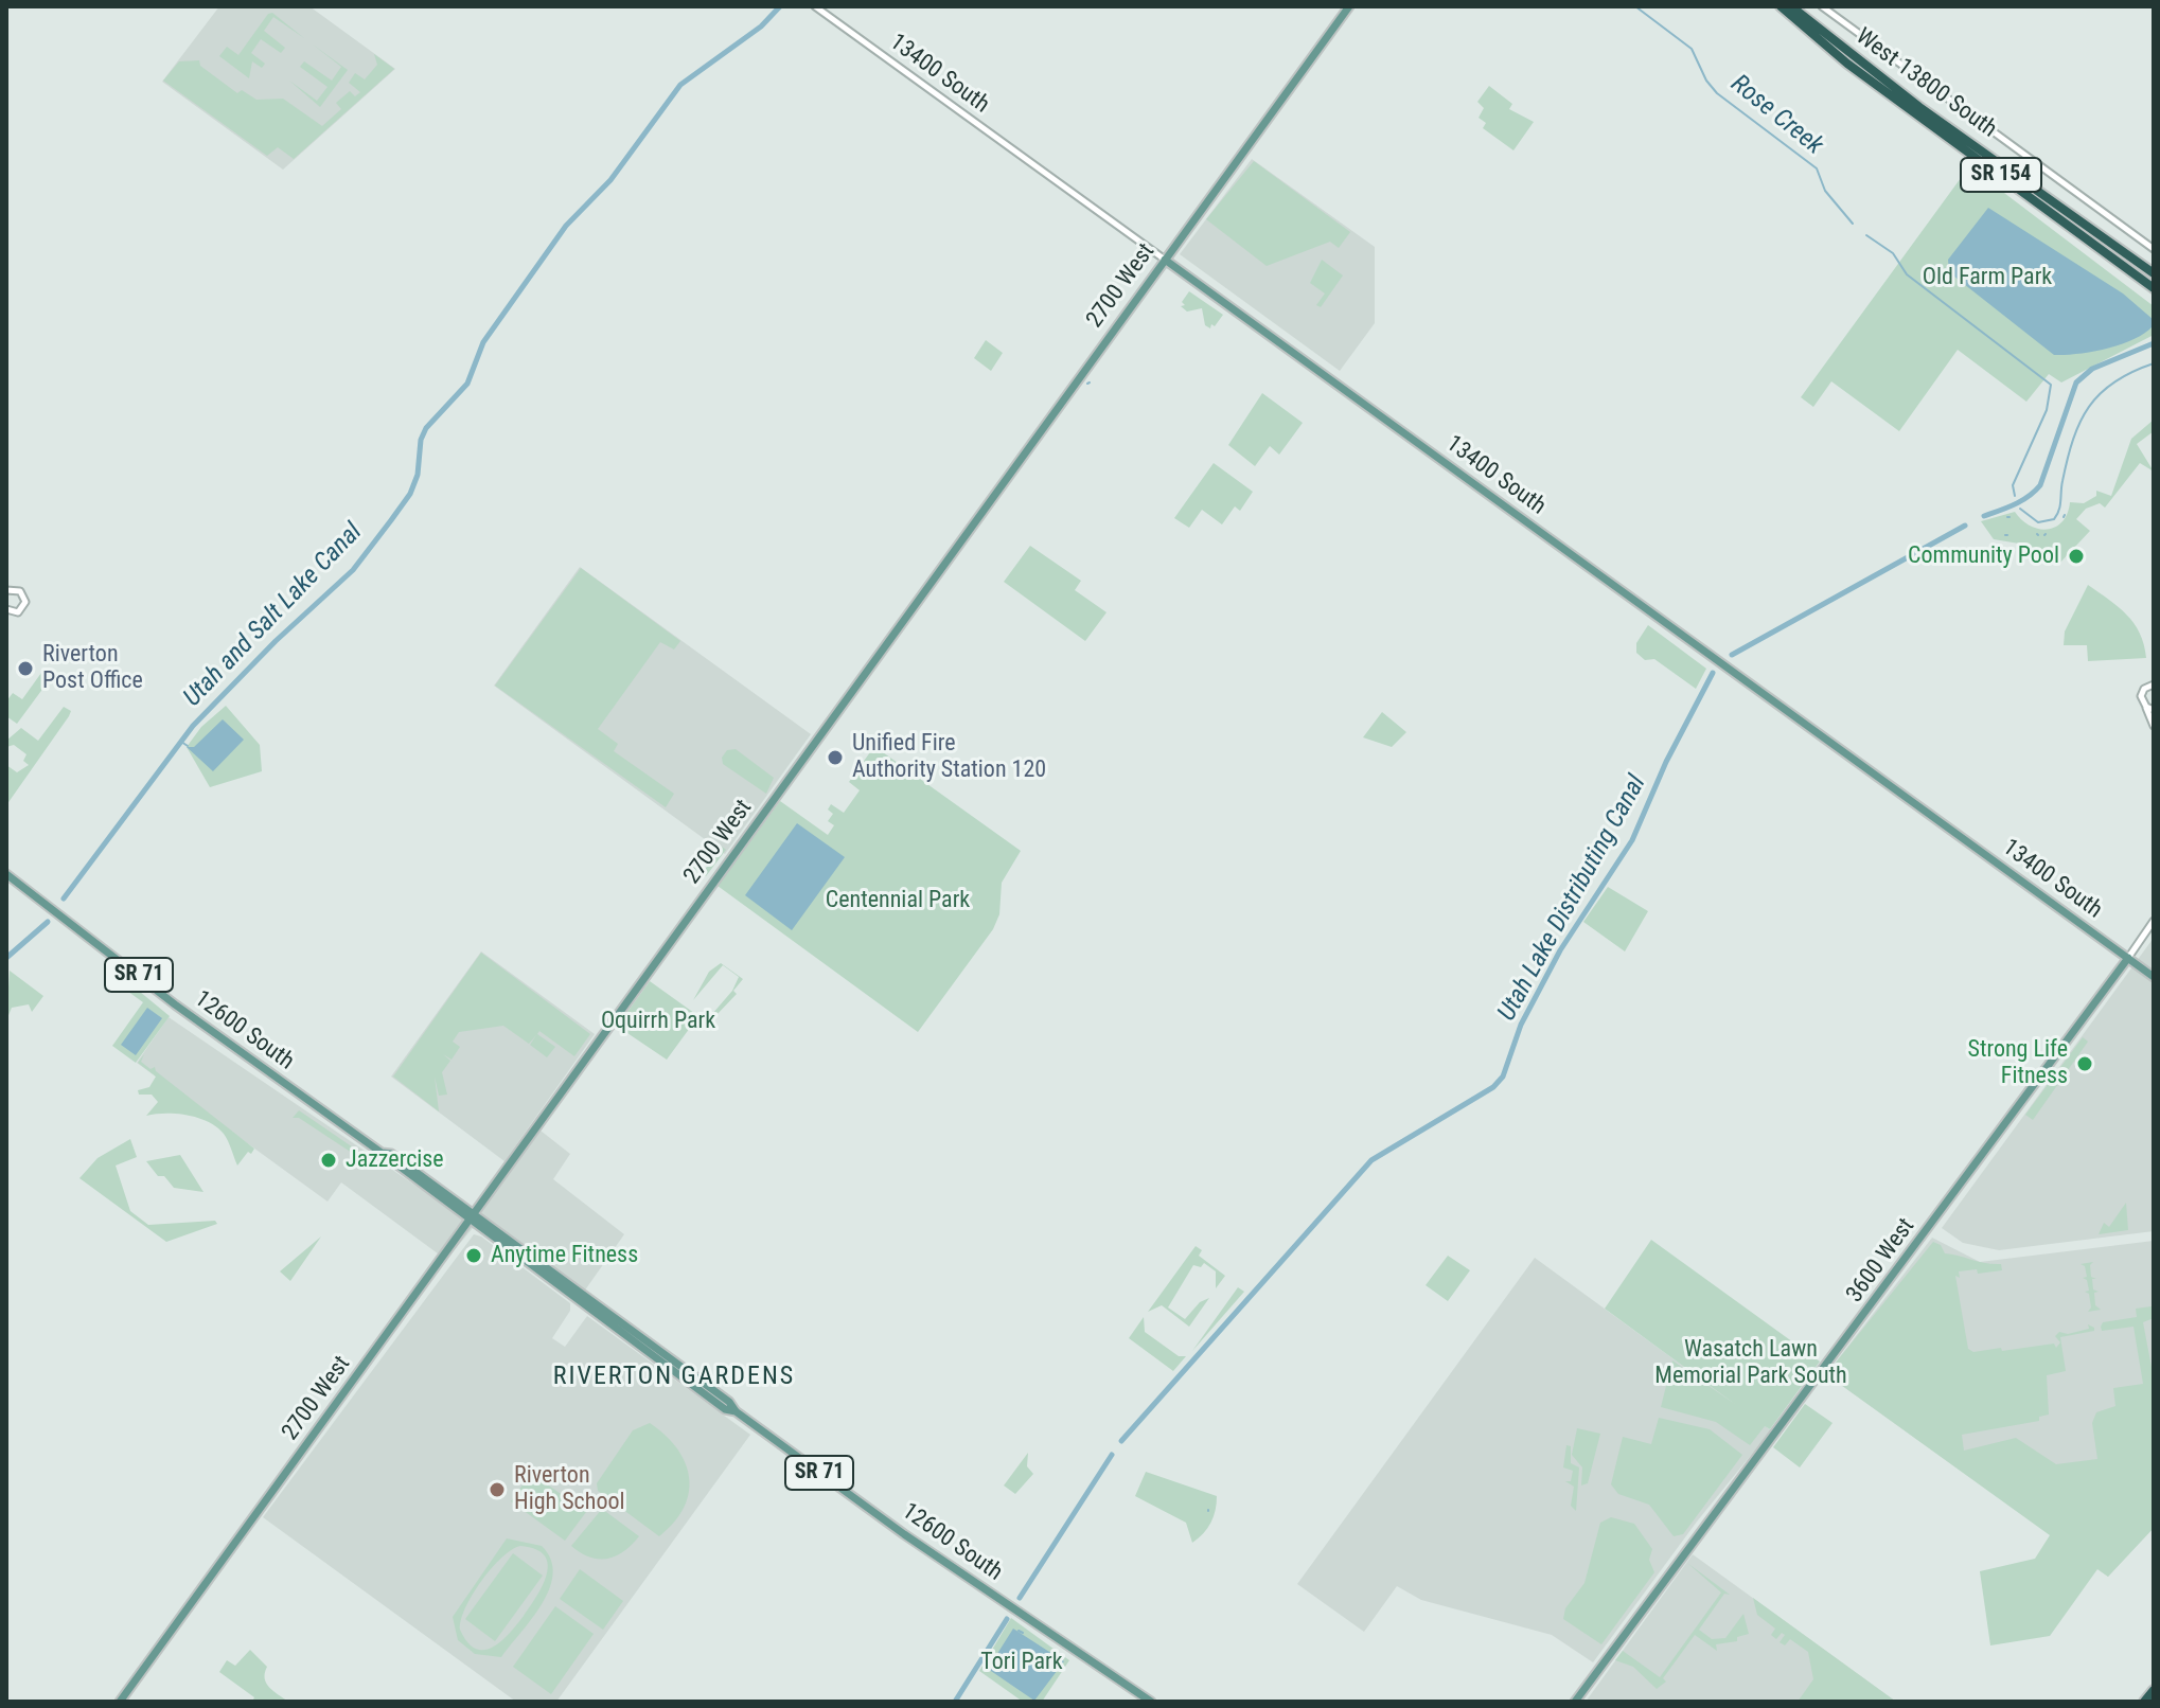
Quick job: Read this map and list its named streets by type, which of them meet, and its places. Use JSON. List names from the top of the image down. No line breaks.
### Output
{"streets":{"highway":["SR 154"],"main road":["13400 South","2700 West","SR 71","12600 South","3600 West"],"street":["West 13800 South"]},"crossings":[["13400 South","2700 West"],["13400 South","3600 West"],["2700 West","12600 South"]],"districts":["RIVERTON GARDENS"],"water":["Rose Creek","Utah and Salt Lake Canal","Utah Lake Distributing Canal"],"parks":["Old Farm Park","Centennial Park","Oquirrh Park","Wasatch Lawn Memorial Park South","Tori Park"],"places":["Community Pool","Riverton Post Office","Unified Fire Authority Station 120","Strong Life Fitness","Jazzercise","Anytime Fitness","Riverton High School"]}
